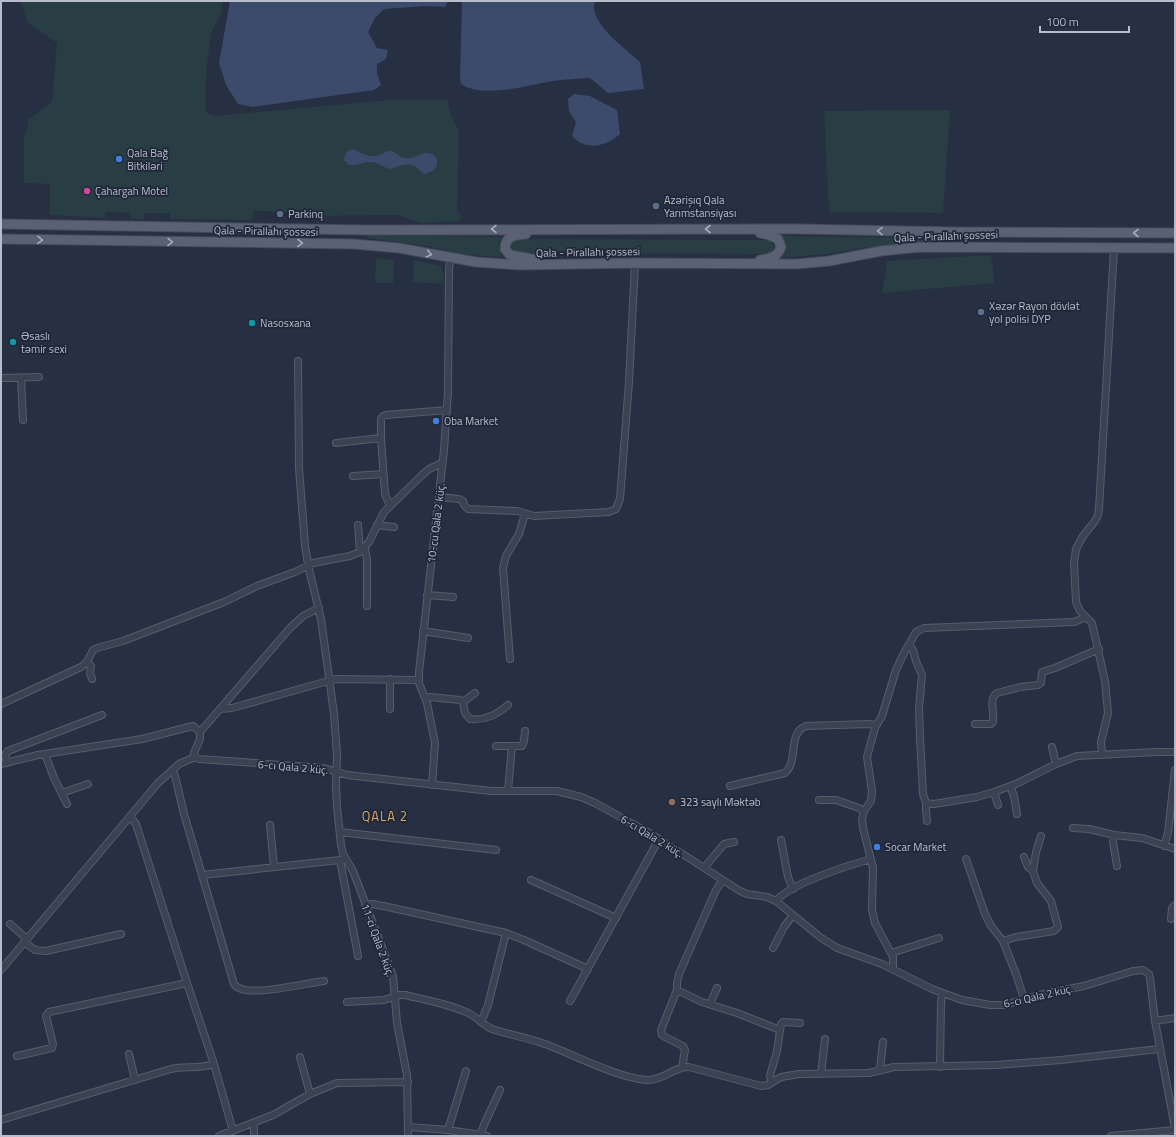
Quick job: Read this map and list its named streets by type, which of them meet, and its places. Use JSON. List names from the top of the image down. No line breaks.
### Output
{"streets":{"main road":["Qala - Pirallahı şossesi"],"street":["10-cu Qala 2 küç.","6-cı Qala 2 küç.","11-ci Qala 2 küç."]},"crossings":[["Qala - Pirallahı şossesi","10-cu Qala 2 küç."],["10-cu Qala 2 küç.","6-cı Qala 2 küç."],["6-cı Qala 2 küç.","11-ci Qala 2 küç."]],"districts":["QALA 2"],"places":["Qala Bağ Bitkiləri","Çahargah Motel","Azərişıq Qala Yarımstansiyası","Parkinq","Xəzər Rayon dövlət yol polisi DYP","Nasosxana","Əsaslı təmir sexi","Oba Market","323 saylı Məktəb","Socar Market"],"scale_bar":"100 m"}
